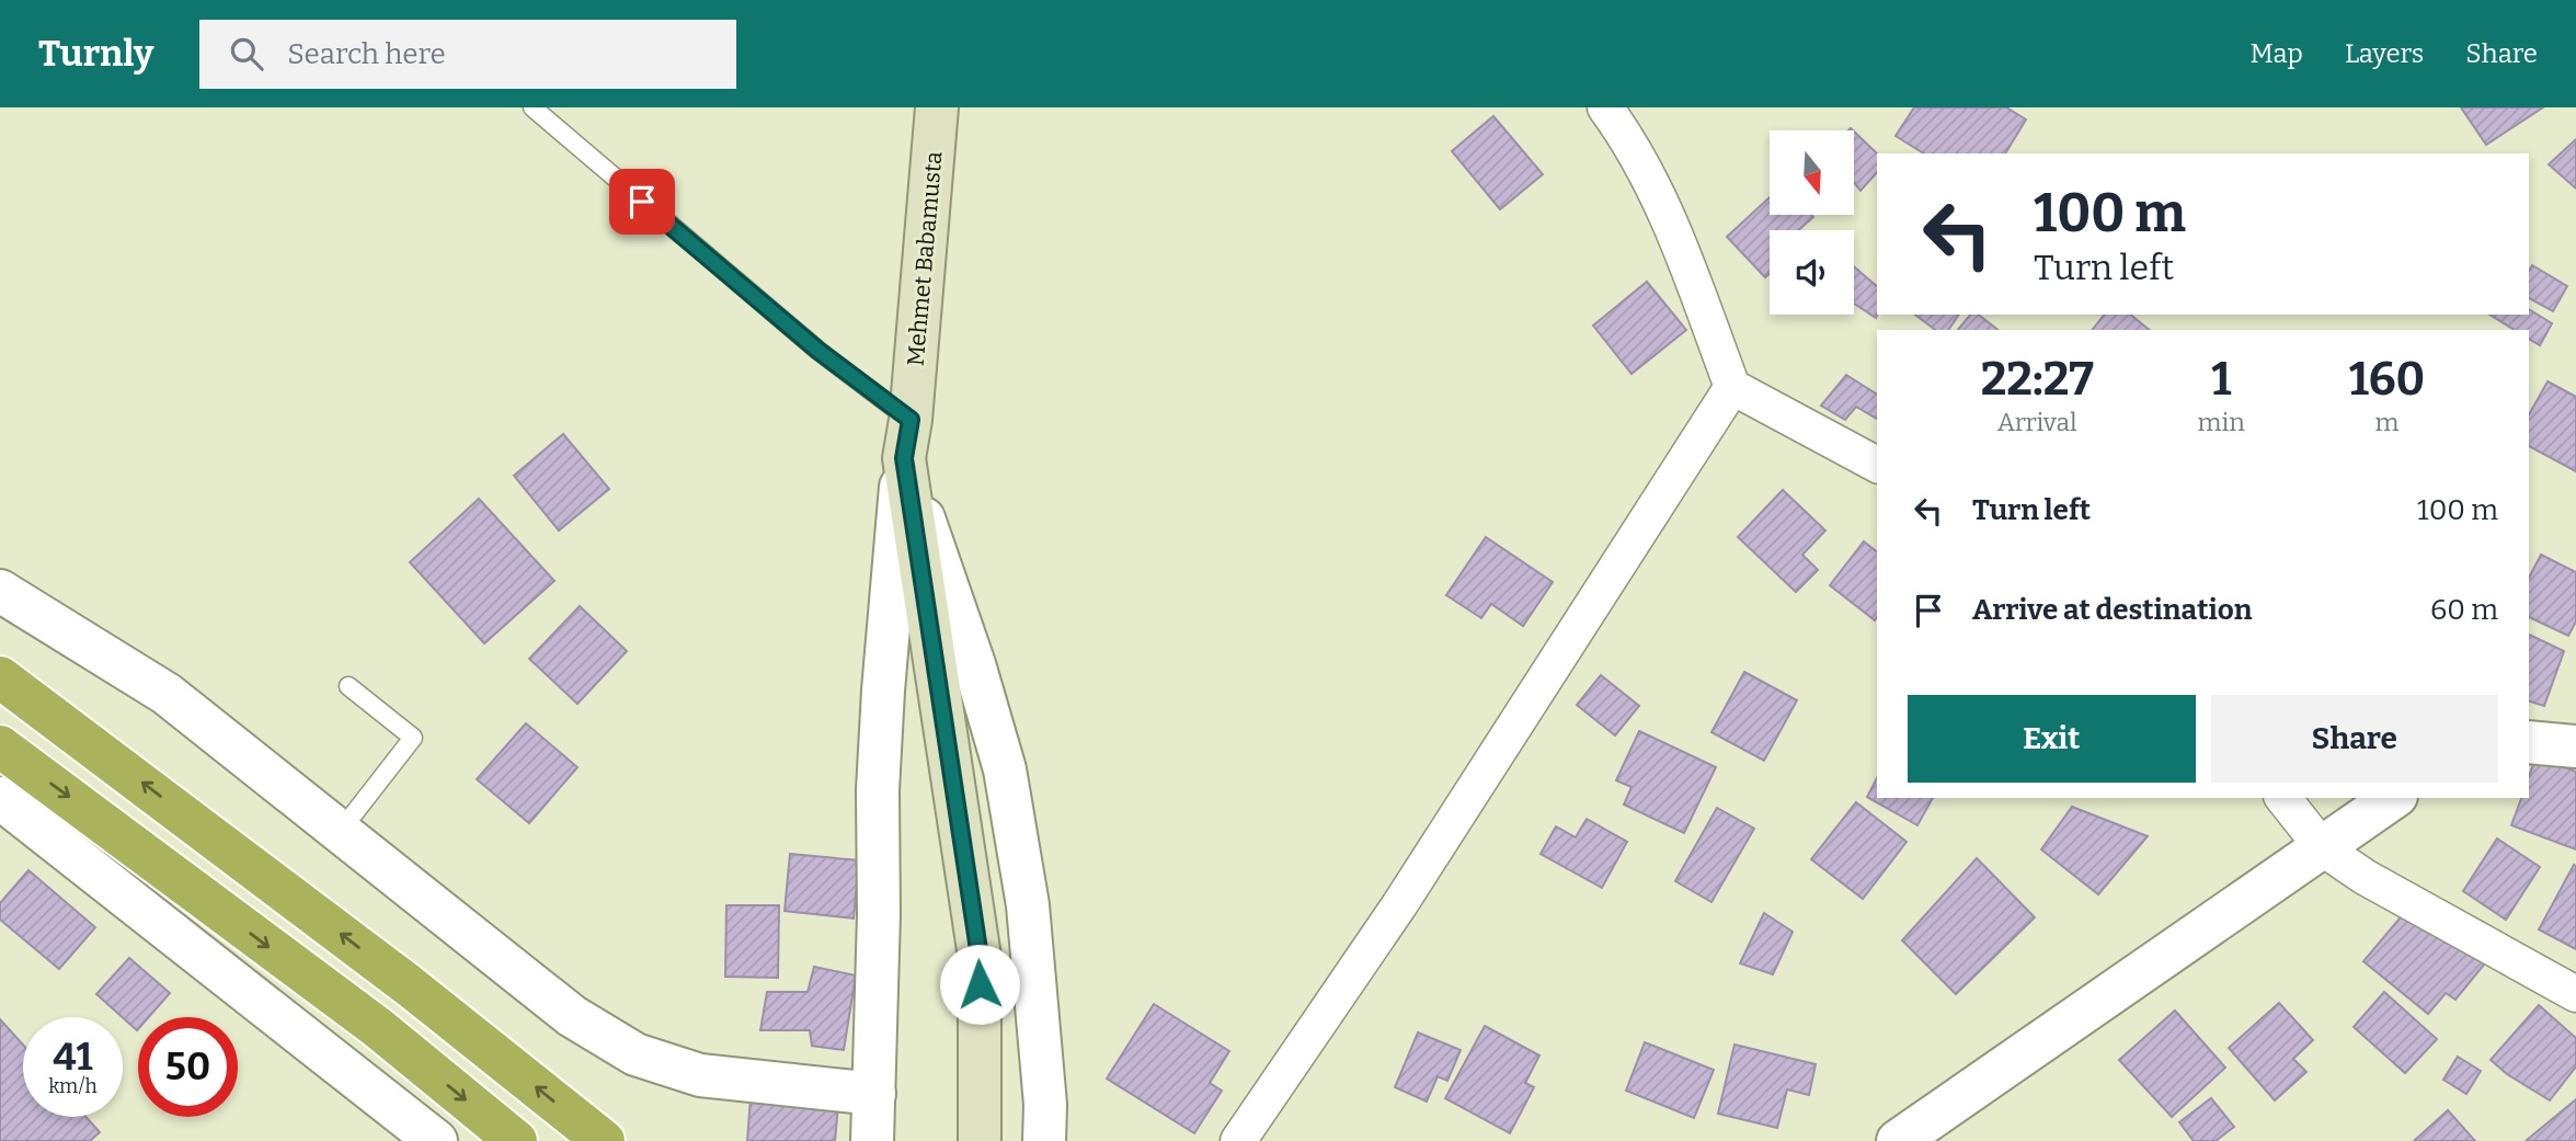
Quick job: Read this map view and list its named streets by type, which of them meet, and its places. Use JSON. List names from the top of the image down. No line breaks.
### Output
{"streets":{"main road":["Mehmet Babamusta"]},"north":"bottom","page":{"header":"Turnly","search":"Search here","nav":["Map","Layers","Share"],"turn":["100 m","Turn left"],"eta":["22:27","Arrival","1","min","160","m"],"list":[{"name":"Turn left","value":"100 m"},{"name":"Arrive at destination","value":"60 m"}],"buttons":["Exit","Share"],"speed":"41 km/h","limit":"50"}}
